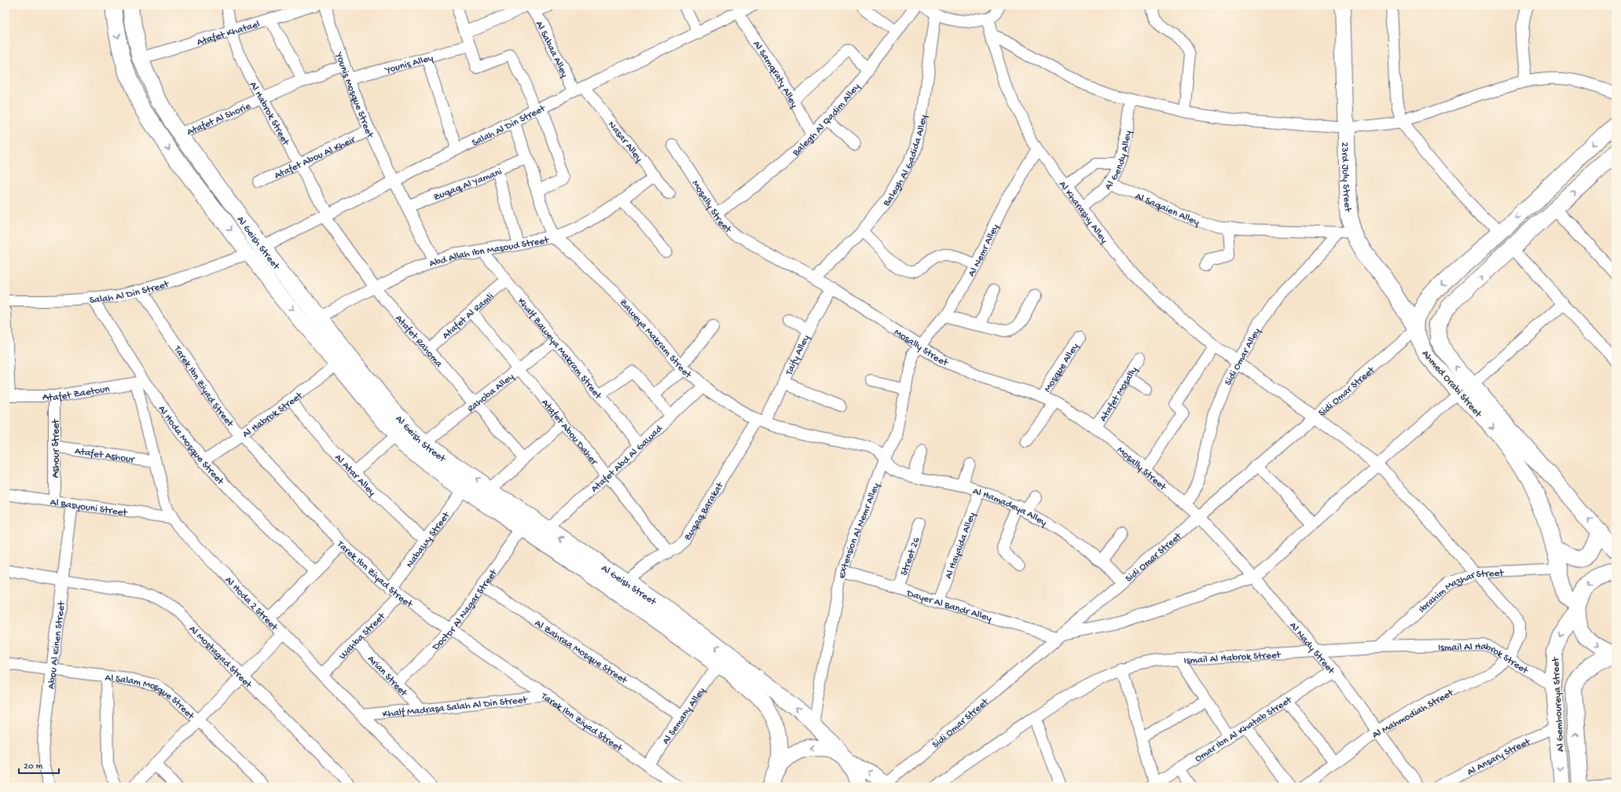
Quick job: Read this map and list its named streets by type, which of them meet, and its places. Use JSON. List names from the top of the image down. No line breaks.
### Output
{"streets":{"main road":["23rd July Street","Al Geish Street","Ahmed Orabi Street","Al Gemhoureya Street"],"street":["Atafet Khatael","Al Sabaa Alley","Younis Alley","Al Samqraty Alley","Younis Mosque Street","Al Habrok Street","Atafet Al Shorie","Balegh Al Qadim Alley","Salah Al Din Street","Nasar Alley","Atafet Abou Al Kheir","Al Gendy Alley","Balegh Al Gadida Alley","Zuqaq Al Yamani","Mosally Street","Al Saqaien Alley","Al Kharashy Alley","Al Nemr Alley","Abd Allah Ibn Masoud Street","Atafet Al Ramli","Zaweya Makram Street","Atafet Rahoma","Khalf Zaweya Makram Street","Taify Alley","Sidi Omar Alley","Mosque Alley","Tarek Ibn Ziyad Street","Sidi Omar Street","Atafet Zaetoun","Rahoba Alley","Atafet Mosally","Atafet Abou Daher","Al Hoda Mosque Street","Ashour Street","Atafet Ashour","Atafet Abd Al Gawad","Al Atar Alley","Al Basyouni Street","Al Hamadeya Alley","Zuqaq Barakat","Extension Al Nemr Alley","Nabawy Street","Al Hayaida Alley","Street 26","Ibrahim Mazhar Street","Al Hoda 2 Street","Dayer Al Bandr Alley","Doctor Al Nagar Street","Wahba Street","Abou Al Einen Street","Al Nady Street","Al Zahraa Mosque Street","Al Mostagad Street","Ismail Al Habrok Street","Arian Street","Al Salam Mosque Street","Khalf Madrasa Salah Al Din Street","Al Mahmodiah Street","Al Semany Alley","Omar Ibn Al Khatab Street","Al Ansary Street"]},"crossings":[["Atafet Khatael","Al Habrok Street"],["Atafet Khatael","Al Geish Street"],["Al Sabaa Alley","Salah Al Din Street"],["Al Sabaa Alley","Nasar Alley"],["Younis Alley","Younis Mosque Street"],["Al Samqraty Alley","Balegh Al Qadim Alley"],["Al Samqraty Alley","Salah Al Din Street"],["Younis Mosque Street","Atafet Al Shorie"],["Younis Mosque Street","Salah Al Din Street"],["Younis Mosque Street","Atafet Abou Al Kheir"],["Younis Mosque Street","Zuqaq Al Yamani"],["Younis Mosque Street","Abd Allah Ibn Masoud Street"],["Al Habrok Street","Atafet Al Shorie"],["Al Habrok Street","Salah Al Din Street"],["Al Habrok Street","Atafet Abou Al Kheir"],["Al Habrok Street","Al Geish Street"],["Al Habrok Street","Atafet Rahoma"],["Al Habrok Street","Tarek Ibn Ziyad Street"],["Al Habrok Street","Al Hoda Mosque Street"],["Al Habrok Street","Al Atar Alley"],["Atafet Al Shorie","Al Geish Street"],["Balegh Al Qadim Alley","Mosally Street"],["Salah Al Din Street","Nasar Alley"],["Salah Al Din Street","Al Geish Street"],["Salah Al Din Street","Zaweya Makram Street"],["Salah Al Din Street","Atafet Rahoma"],["Salah Al Din Street","Tarek Ibn Ziyad Street"],["Salah Al Din Street","Al Hoda Mosque Street"],["Nasar Alley","Abd Allah Ibn Masoud Street"],["Al Gendy Alley","Al Saqaien Alley"],["Al Gendy Alley","Al Kharashy Alley"],["Balegh Al Gadida Alley","Mosally Street"],["23rd July Street","Al Saqaien Alley"],["23rd July Street","Sidi Omar Alley"],["23rd July Street","Ahmed Orabi Street"],["23rd July Street","Sidi Omar Street"],["Zuqaq Al Yamani","Zaweya Makram Street"],["Mosally Street","Al Nemr Alley"],["Mosally Street","Taify Alley"],["Mosally Street","Sidi Omar Alley"],["Mosally Street","Mosque Alley"],["Mosally Street","Sidi Omar Street"],["Mosally Street","Atafet Mosally"],["Mosally Street","Extension Al Nemr Alley"],["Mosally Street","Al Nady Street"],["Al Saqaien Alley","Sidi Omar Alley"],["Al Kharashy Alley","Al Nemr Alley"],["Al Kharashy Alley","Sidi Omar Alley"],["Al Kharashy Alley","Sidi Omar Street"],["Al Kharashy Alley","Ibrahim Mazhar Street"],["Al Kharashy Alley","Ismail Al Habrok Street"],["Al Kharashy Alley","Al Mahmodiah Street"],["Al Geish Street","Abd Allah Ibn Masoud Street"],["Al Geish Street","Sidi Omar Street"],["Al Geish Street","Rahoba Alley"],["Al Geish Street","Atafet Abd Al Gawad"],["Al Geish Street","Zuqaq Barakat"],["Al Geish Street","Extension Al Nemr Alley"],["Al Geish Street","Nabawy Street"],["Al Geish Street","Doctor Al Nagar Street"],["Al Geish Street","Al Semany Alley"],["Al Nemr Alley","Extension Al Nemr Alley"],["Abd Allah Ibn Masoud Street","Zaweya Makram Street"],["Abd Allah Ibn Masoud Street","Atafet Rahoma"],["Abd Allah Ibn Masoud Street","Khalf Zaweya Makram Street"],["Atafet Al Ramli","Atafet Rahoma"],["Atafet Al Ramli","Khalf Zaweya Makram Street"],["Atafet Al Ramli","Atafet Abou Daher"],["Zaweya Makram Street","Taify Alley"],["Zaweya Makram Street","Atafet Abd Al Gawad"],["Zaweya Makram Street","Al Hamadeya Alley"],["Zaweya Makram Street","Zuqaq Barakat"],["Zaweya Makram Street","Extension Al Nemr Alley"],["Atafet Rahoma","Rahoba Alley"],["Khalf Zaweya Makram Street","Rahoba Alley"],["Khalf Zaweya Makram Street","Atafet Abd Al Gawad"],["Taify Alley","Zuqaq Barakat"],["Ahmed Orabi Street","Sidi Omar Street"],["Ahmed Orabi Street","Ibrahim Mazhar Street"],["Ahmed Orabi Street","Al Gemhoureya Street"],["Tarek Ibn Ziyad Street","Nabawy Street"],["Tarek Ibn Ziyad Street","Doctor Al Nagar Street"],["Tarek Ibn Ziyad Street","Wahba Street"],["Tarek Ibn Ziyad Street","Khalf Madrasa Salah Al Din Street"],["Tarek Ibn Ziyad Street","Al Semany Alley"],["Sidi Omar Street","Al Hamadeya Alley"],["Sidi Omar Street","Dayer Al Bandr Alley"],["Sidi Omar Street","Al Nady Street"],["Atafet Zaetoun","Al Hoda Mosque Street"],["Atafet Zaetoun","Ashour Street"],["Atafet Zaetoun","Al Hoda 2 Street"],["Rahoba Alley","Atafet Abou Daher"],["Atafet Abou Daher","Atafet Abd Al Gawad"],["Atafet Abou Daher","Zuqaq Barakat"],["Al Hoda Mosque Street","Al Hoda 2 Street"],["Ashour Street","Atafet Ashour"],["Ashour Street","Al Basyouni Street"],["Atafet Ashour","Al Hoda 2 Street"],["Al Atar Alley","Nabawy Street"],["Al Basyouni Street","Al Hoda 2 Street"],["Al Basyouni Street","Abou Al Einen Street"],["Al Hamadeya Alley","Extension Al Nemr Alley"],["Al Hamadeya Alley","Al Hayaida Alley"],["Extension Al Nemr Alley","Dayer Al Bandr Alley"],["Al Hayaida Alley","Dayer Al Bandr Alley"],["Street 26","Dayer Al Bandr Alley"],["Ibrahim Mazhar Street","Ismail Al Habrok Street"],["Al Hoda 2 Street","Wahba Street"],["Al Hoda 2 Street","Khalf Madrasa Salah Al Din Street"],["Doctor Al Nagar Street","Al Zahraa Mosque Street"],["Doctor Al Nagar Street","Arian Street"],["Wahba Street","Arian Street"],["Abou Al Einen Street","Al Mostagad Street"],["Abou Al Einen Street","Al Salam Mosque Street"],["Al Nady Street","Ismail Al Habrok Street"],["Al Nady Street","Al Mahmodiah Street"],["Al Nady Street","Omar Ibn Al Khatab Street"],["Al Zahraa Mosque Street","Al Semany Alley"],["Ismail Al Habrok Street","Al Gemhoureya Street"],["Ismail Al Habrok Street","Al Mahmodiah Street"],["Arian Street","Khalf Madrasa Salah Al Din Street"],["Al Gemhoureya Street","Al Ansary Street"]],"scale_bar":"20 m"}
